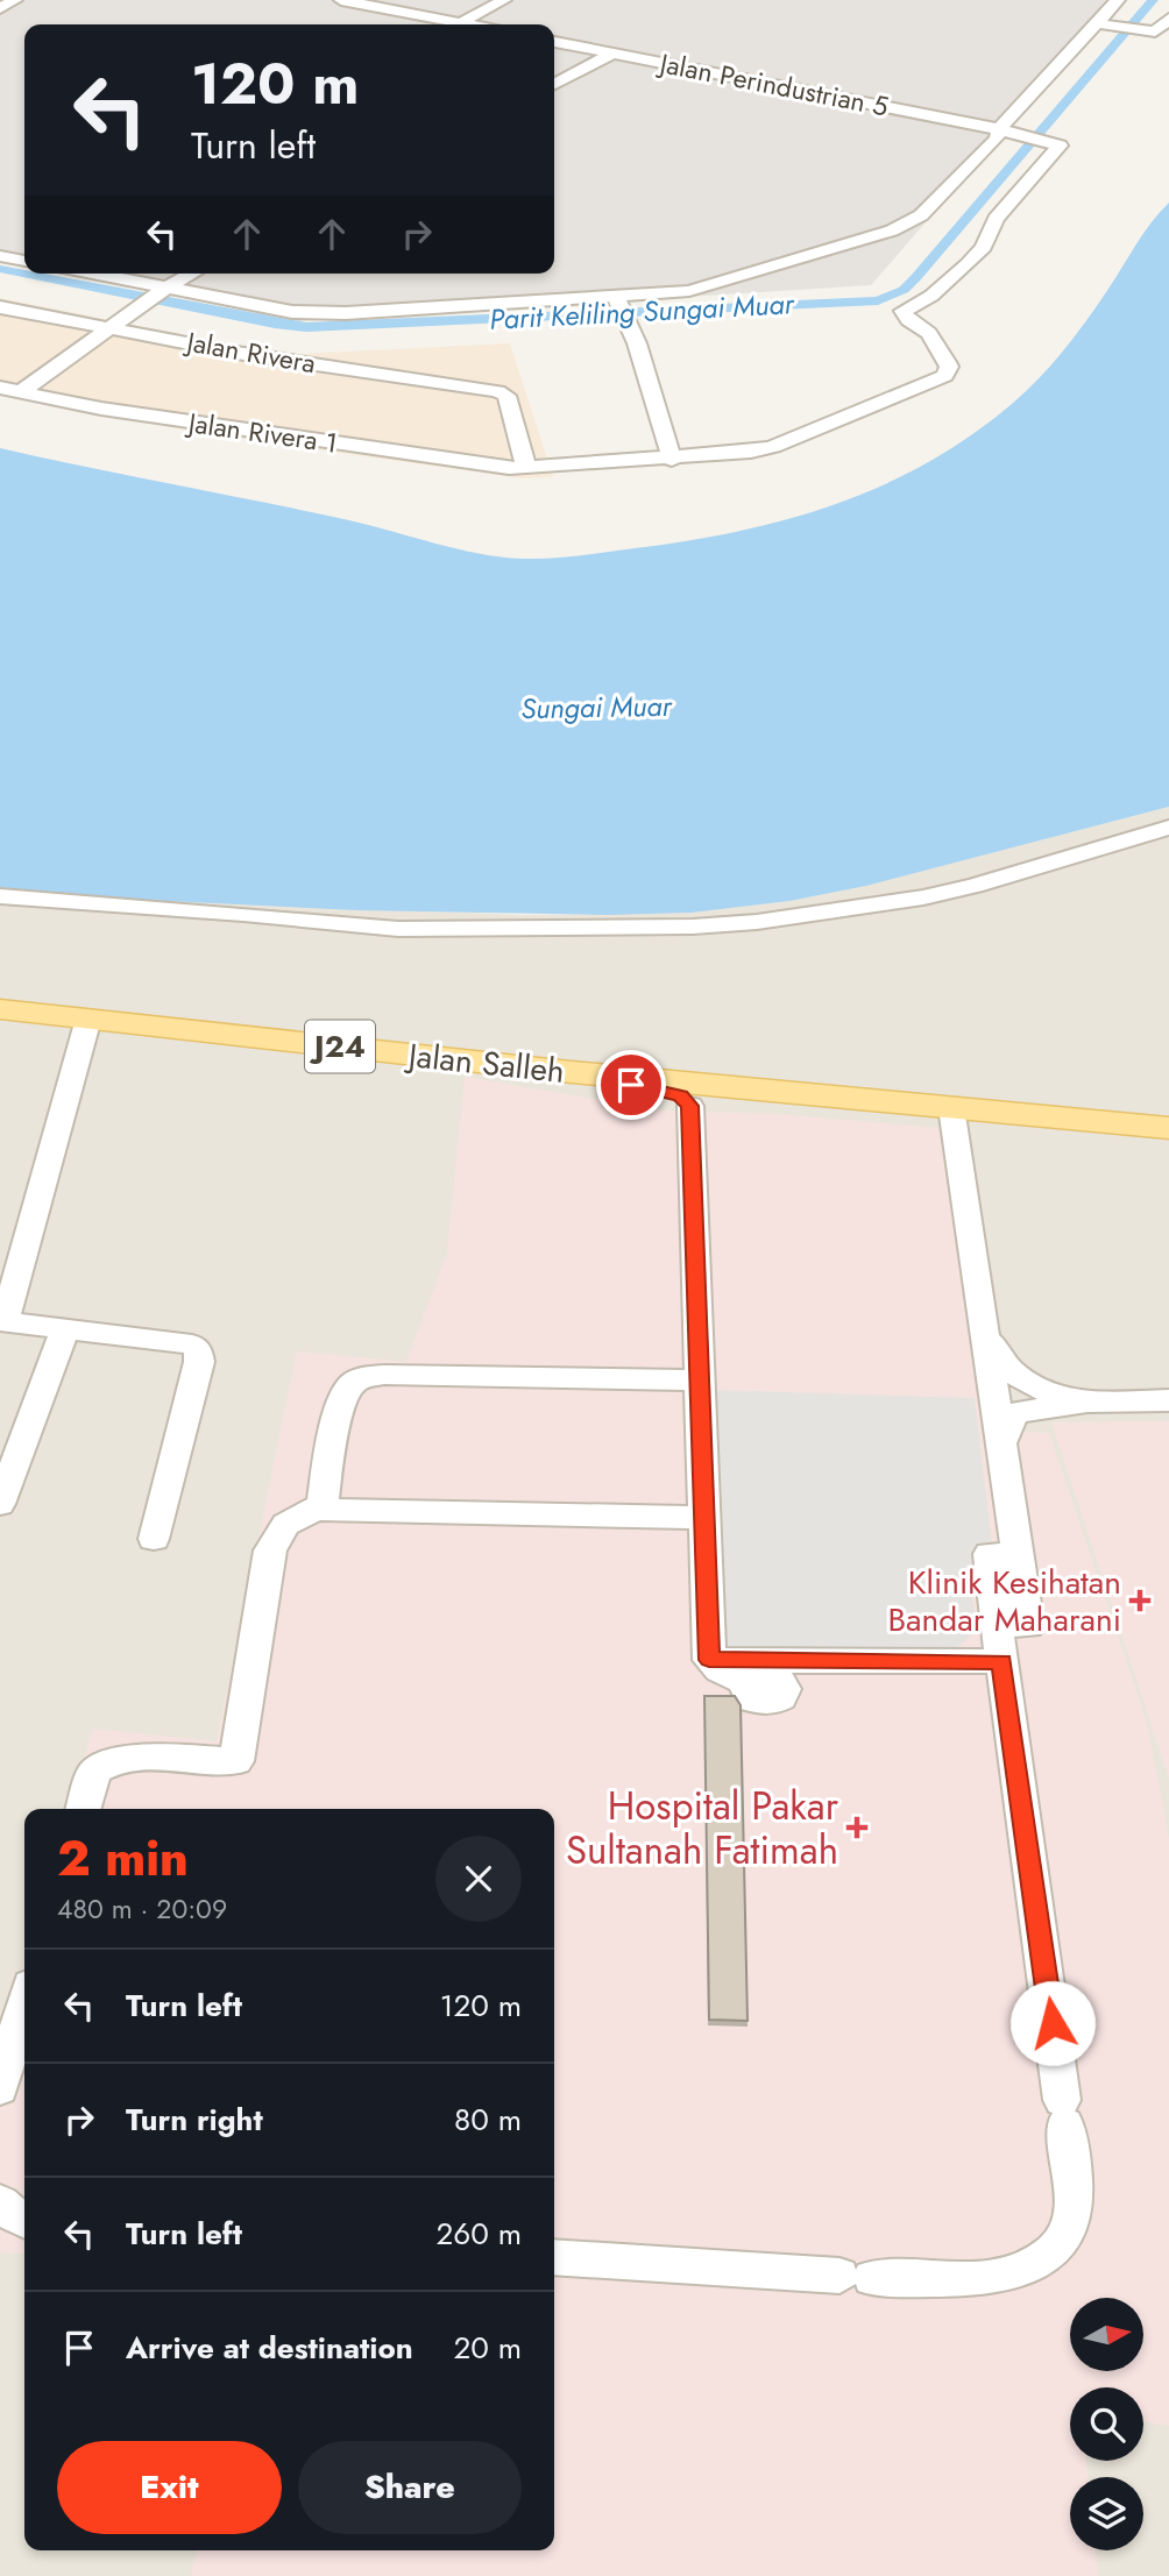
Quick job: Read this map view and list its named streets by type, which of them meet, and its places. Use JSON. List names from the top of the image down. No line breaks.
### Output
{"streets":{"main road":["J24","Jalan Salleh"],"street":["Jalan Perindustrian 5","Jalan Rivera","Jalan Rivera 1"]},"crossings":[["Jalan Perindustrian 5","Jalan Rivera 1"],["Jalan Rivera","Jalan Rivera 1"]],"water":["Parit Keliling Sungai Muar","Sungai Muar"],"places":{"health":["Klinik Kesihatan Bandar Maharani","Hospital Pakar Sultanah Fatimah"]},"north":"right","page":{"turn":["120 m","Turn left"],"heading":["2 min","480 m · 20:09"],"list":[{"name":"Turn left","value":"120 m"},{"name":"Turn right","value":"80 m"},{"name":"Turn left","value":"260 m"},{"name":"Arrive at destination","value":"20 m"}],"buttons":["Exit","Share"]}}
